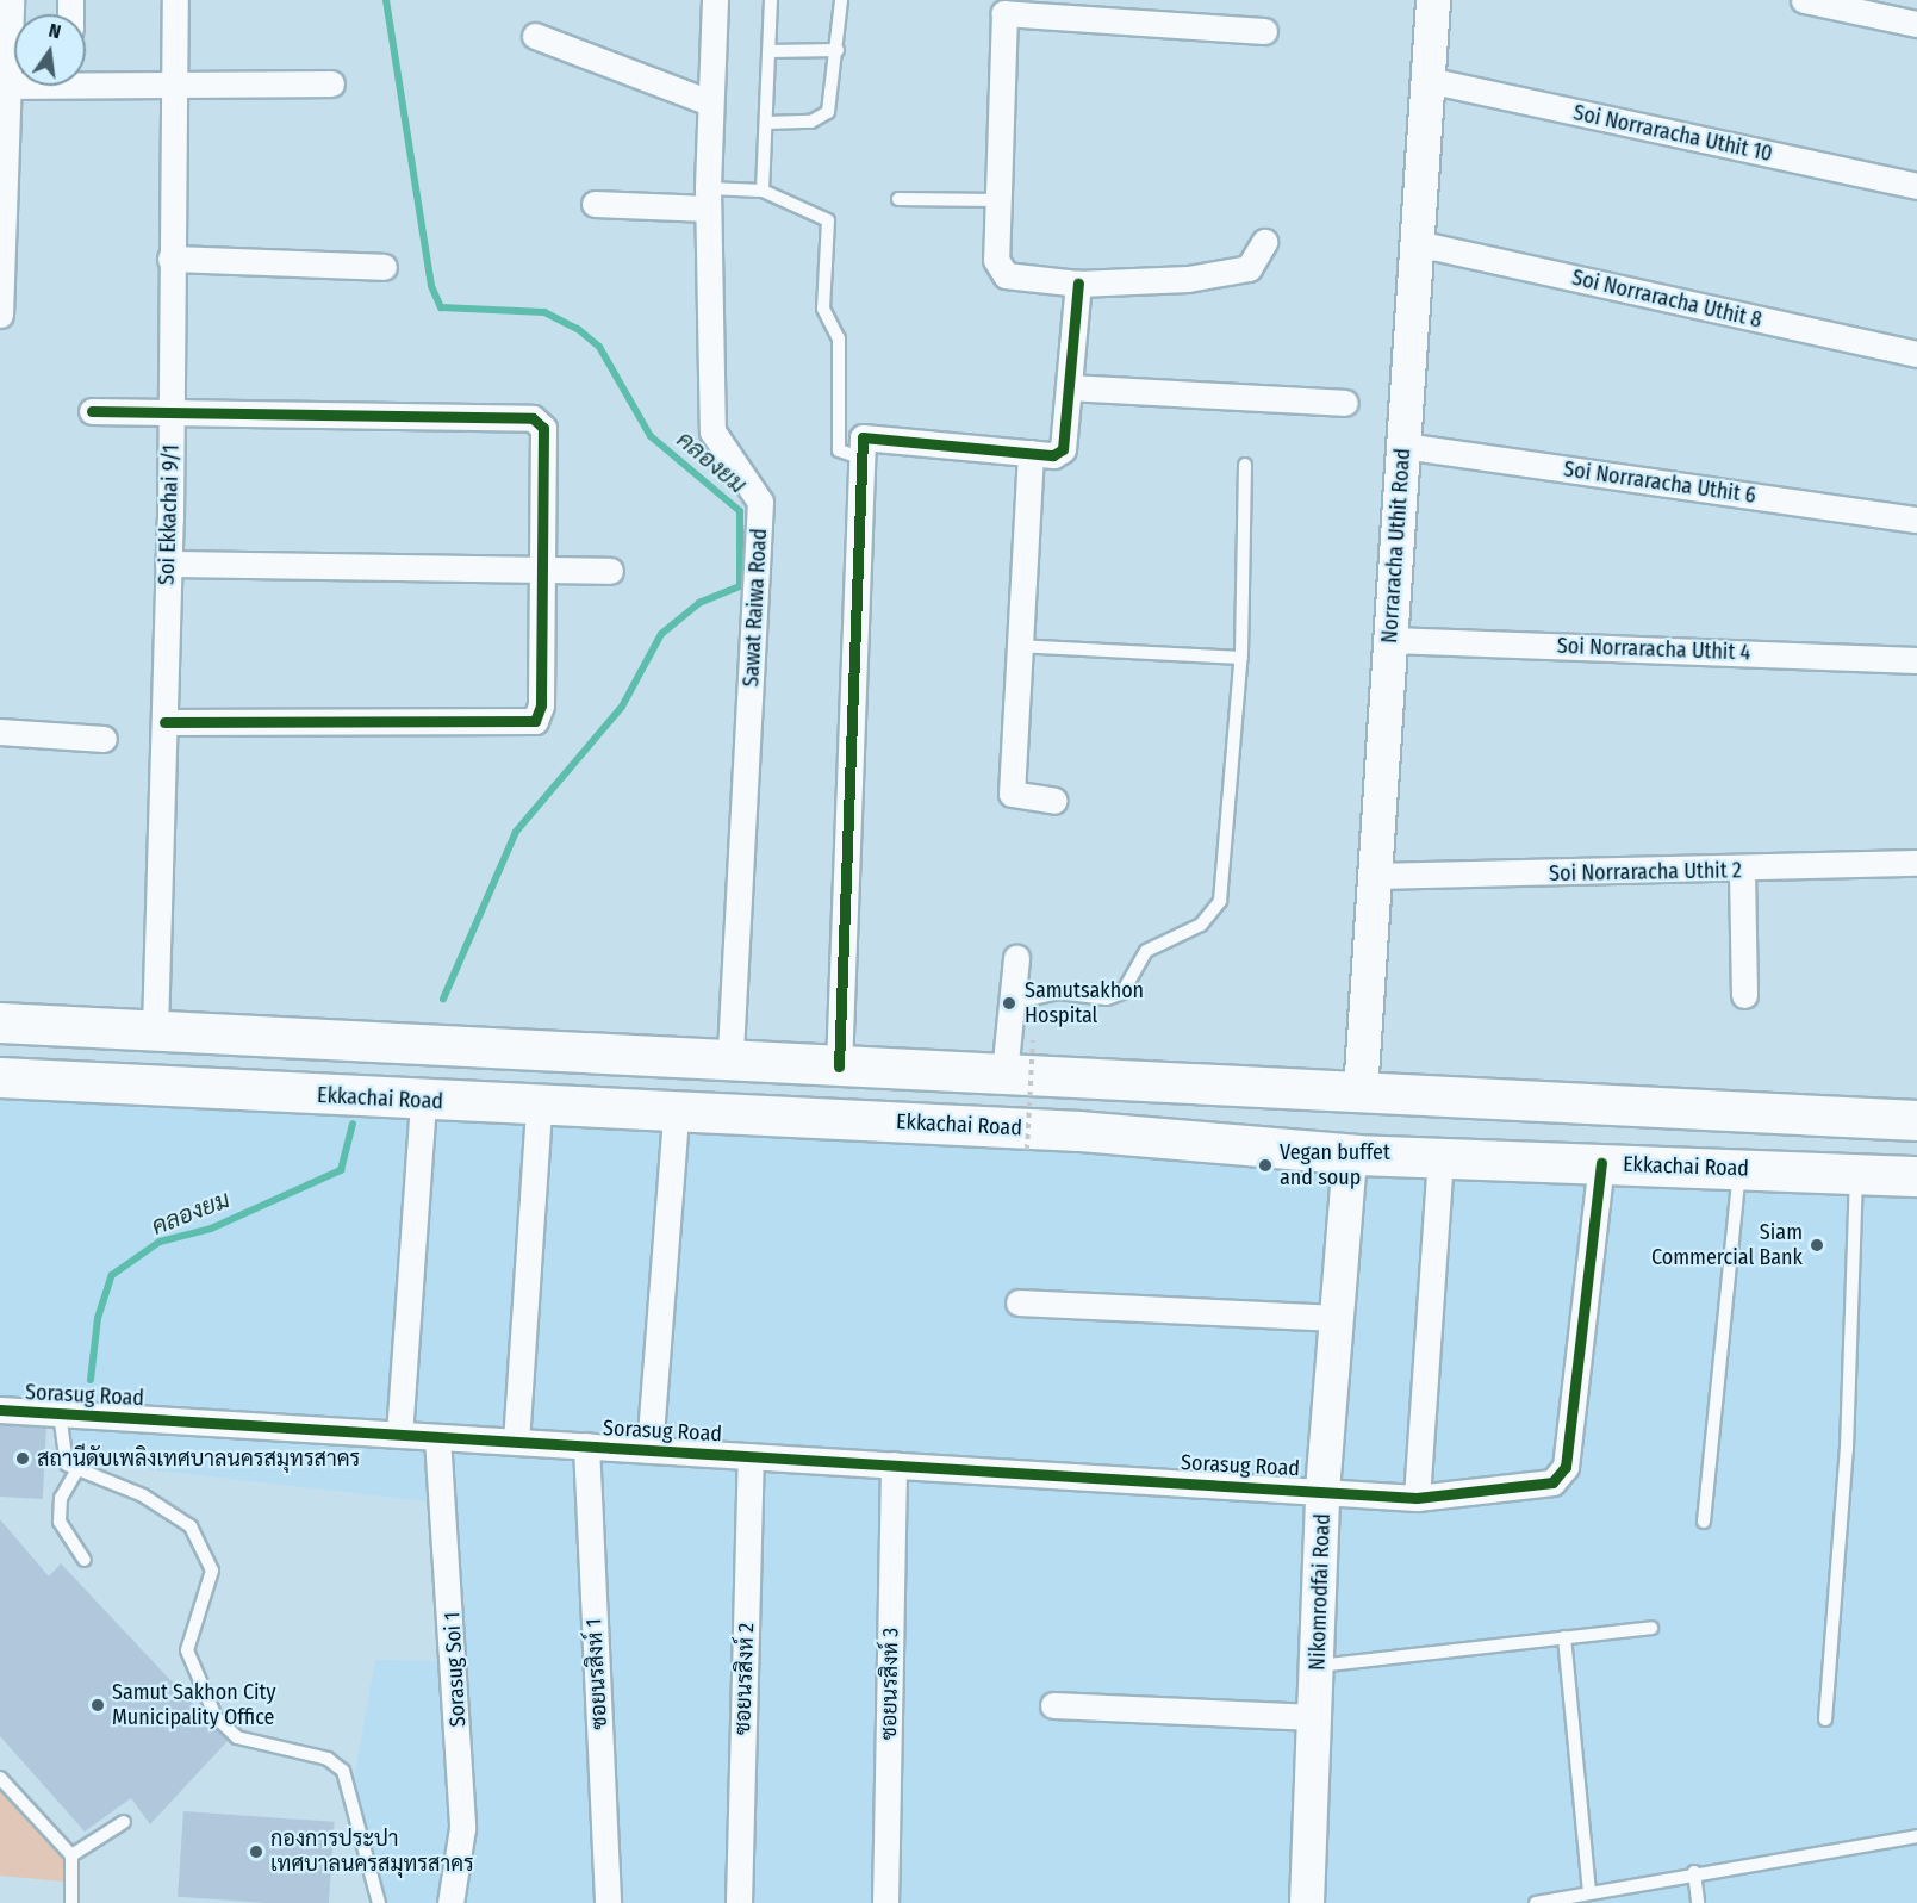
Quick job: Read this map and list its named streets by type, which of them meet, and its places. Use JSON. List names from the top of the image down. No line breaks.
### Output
{"streets":{"main road":["Norraracha Uthit Road","Ekkachai Road","Nikomrodfai Road"],"street":["Soi Norraracha Uthit 10","Soi Norraracha Uthit 8","Soi Norraracha Uthit 6","Soi Ekkachai 9/1","Sawat Raiwa Road","Soi Norraracha Uthit 4","Soi Norraracha Uthit 2","Sorasug Road","Sorasug Soi 1","ซอยนรสิงห์ 1","ซอยนรสิงห์ 2","ซอยนรสิงห์ 3"]},"crossings":[["Soi Norraracha Uthit 10","Norraracha Uthit Road"],["Soi Norraracha Uthit 8","Norraracha Uthit Road"],["Soi Norraracha Uthit 6","Norraracha Uthit Road"],["Norraracha Uthit Road","Soi Norraracha Uthit 4"],["Norraracha Uthit Road","Soi Norraracha Uthit 2"],["Ekkachai Road","Sorasug Road"],["Ekkachai Road","Nikomrodfai Road"],["Sorasug Road","Nikomrodfai Road"],["Sorasug Road","Sorasug Soi 1"],["Sorasug Road","ซอยนรสิงห์ 1"],["Sorasug Road","ซอยนรสิงห์ 2"],["Sorasug Road","ซอยนรสิงห์ 3"]],"water":["คลองยม"],"places":["Samutsakhon Hospital","Vegan buffet and soup","Siam Commercial Bank","สถานีดับเพลิงเทศบาลนครสมุทรสาคร","Samut Sakhon City Municipality Office","กองการประปา เทศบาลนครสมุทรสาคร"],"north":"top"}
